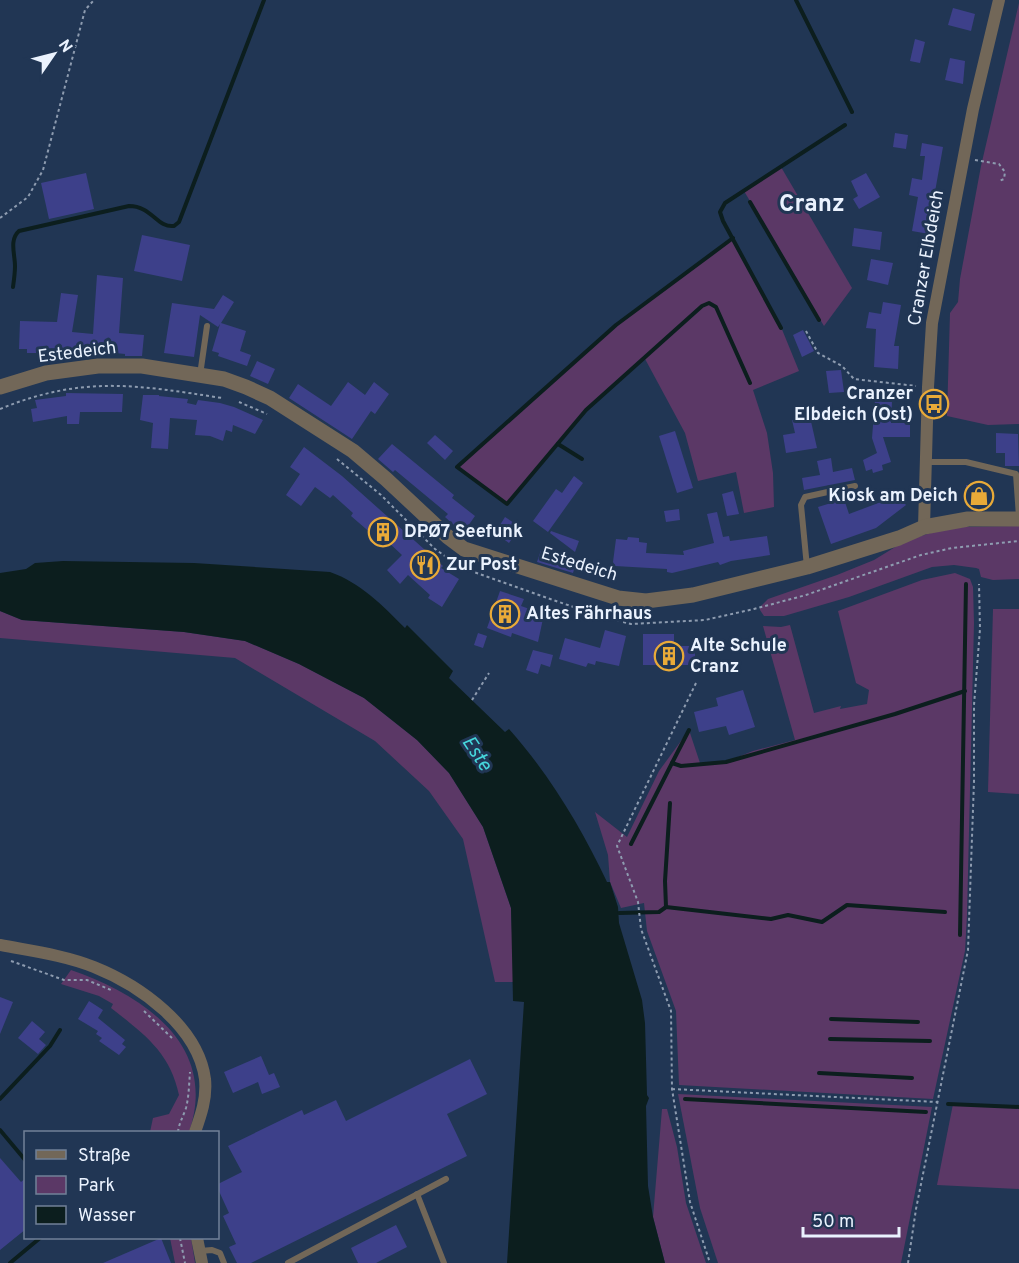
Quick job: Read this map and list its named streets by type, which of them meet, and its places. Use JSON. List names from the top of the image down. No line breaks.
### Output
{"streets":{"street":["Cranzer Elbdeich","Estedeich"]},"crossings":[["Cranzer Elbdeich","Estedeich"]],"districts":["Cranz"],"water":["Este"],"places":{"bus stop":["Cranzer Elbdeich (Ost)"],"shop":["Kiosk am Deich"],"building":["DPØ7 Seefunk","Altes Fährhaus","Alte Schule Cranz"],"restaurant":["Zur Post"]},"legend":["Straße","Park","Wasser"],"scale_bar":"50 m","north":"top right"}
